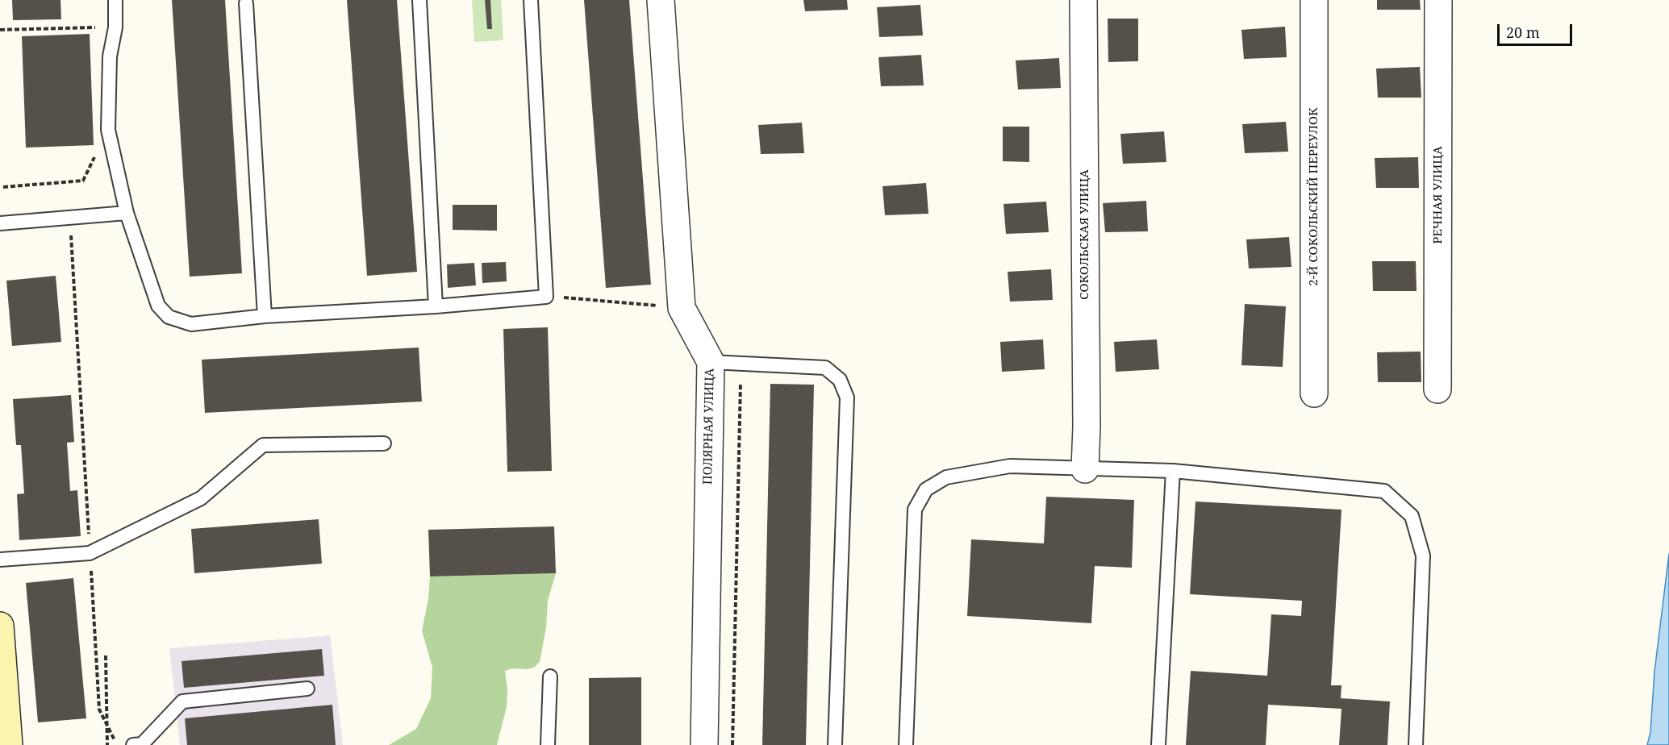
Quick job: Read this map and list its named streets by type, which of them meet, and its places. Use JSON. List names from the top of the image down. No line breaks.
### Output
{"streets":{"street":["РЕЧНАЯ УЛИЦА","2-Й СОКОЛЬСКИЙ ПЕРЕУЛОК","СОКОЛЬСКАЯ УЛИЦА","ПОЛЯРНАЯ УЛИЦА"]},"scale_bar":"20 m"}
